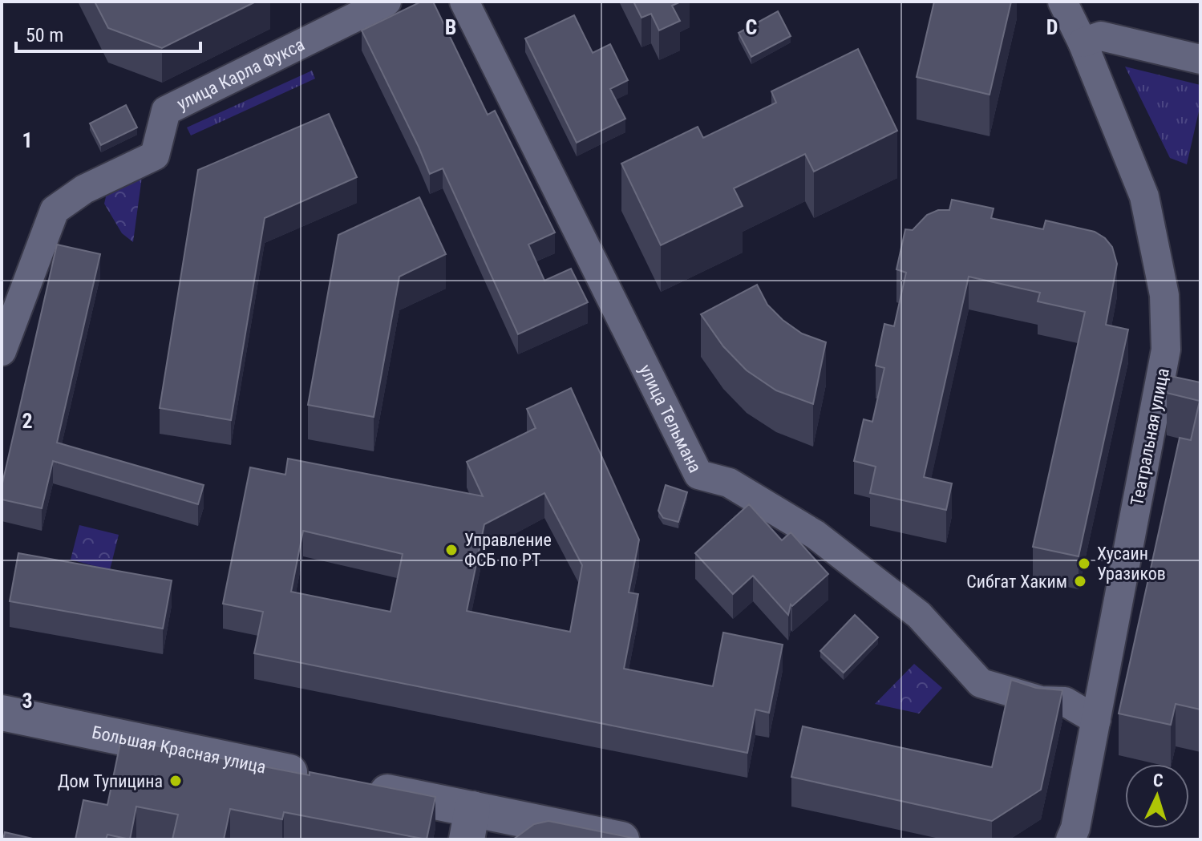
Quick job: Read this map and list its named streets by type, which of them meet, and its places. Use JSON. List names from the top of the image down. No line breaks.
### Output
{"streets":{"street":["улица Карла Фукса","улица Тельмана","Театральная улица","Большая Красная улица"]},"crossings":[["улица Тельмана","Театральная улица"]],"places":["Управление ФСБ по РТ","Хусаин Уразиков","Сибгат Хаким","Дом Тупицина"],"scale_bar":"50 m","north":"top","grid":{"columns":["B","C","D"],"rows":["1","2","3"]}}
